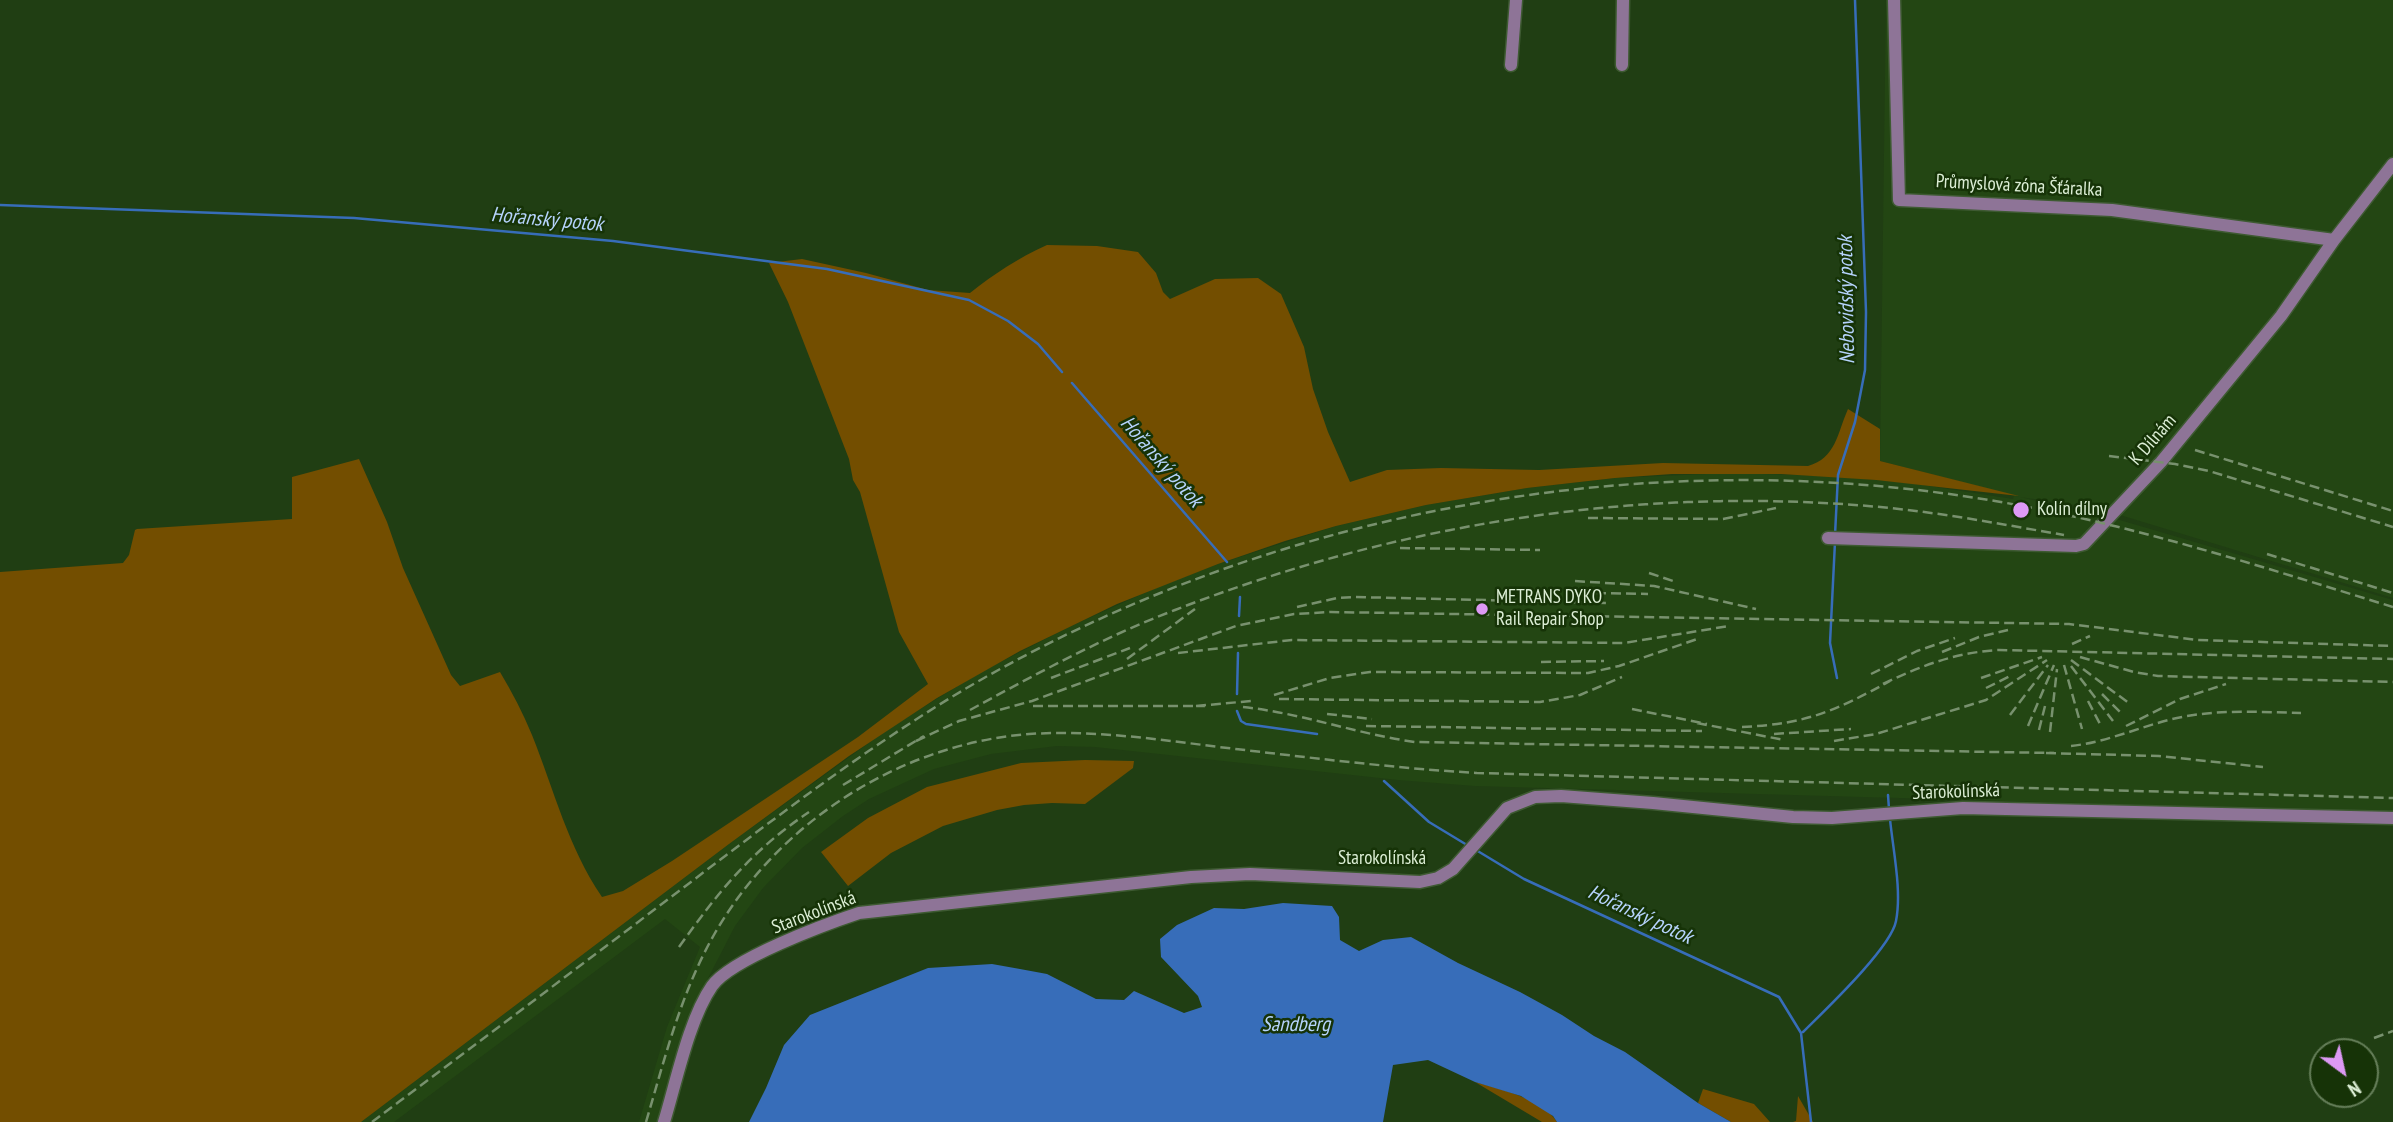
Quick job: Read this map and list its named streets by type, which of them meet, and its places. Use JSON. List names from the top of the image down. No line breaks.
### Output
{"streets":{"street":["Průmyslová zóna Šťáralka","K Dílnám","Starokolínská"]},"crossings":[["Průmyslová zóna Šťáralka","K Dílnám"]],"water":["Hořanský potok","Nebovidský potok","Sandberg"],"places":["Kolín dílny","METRANS DYKO Rail Repair Shop"],"north":"bottom right"}
